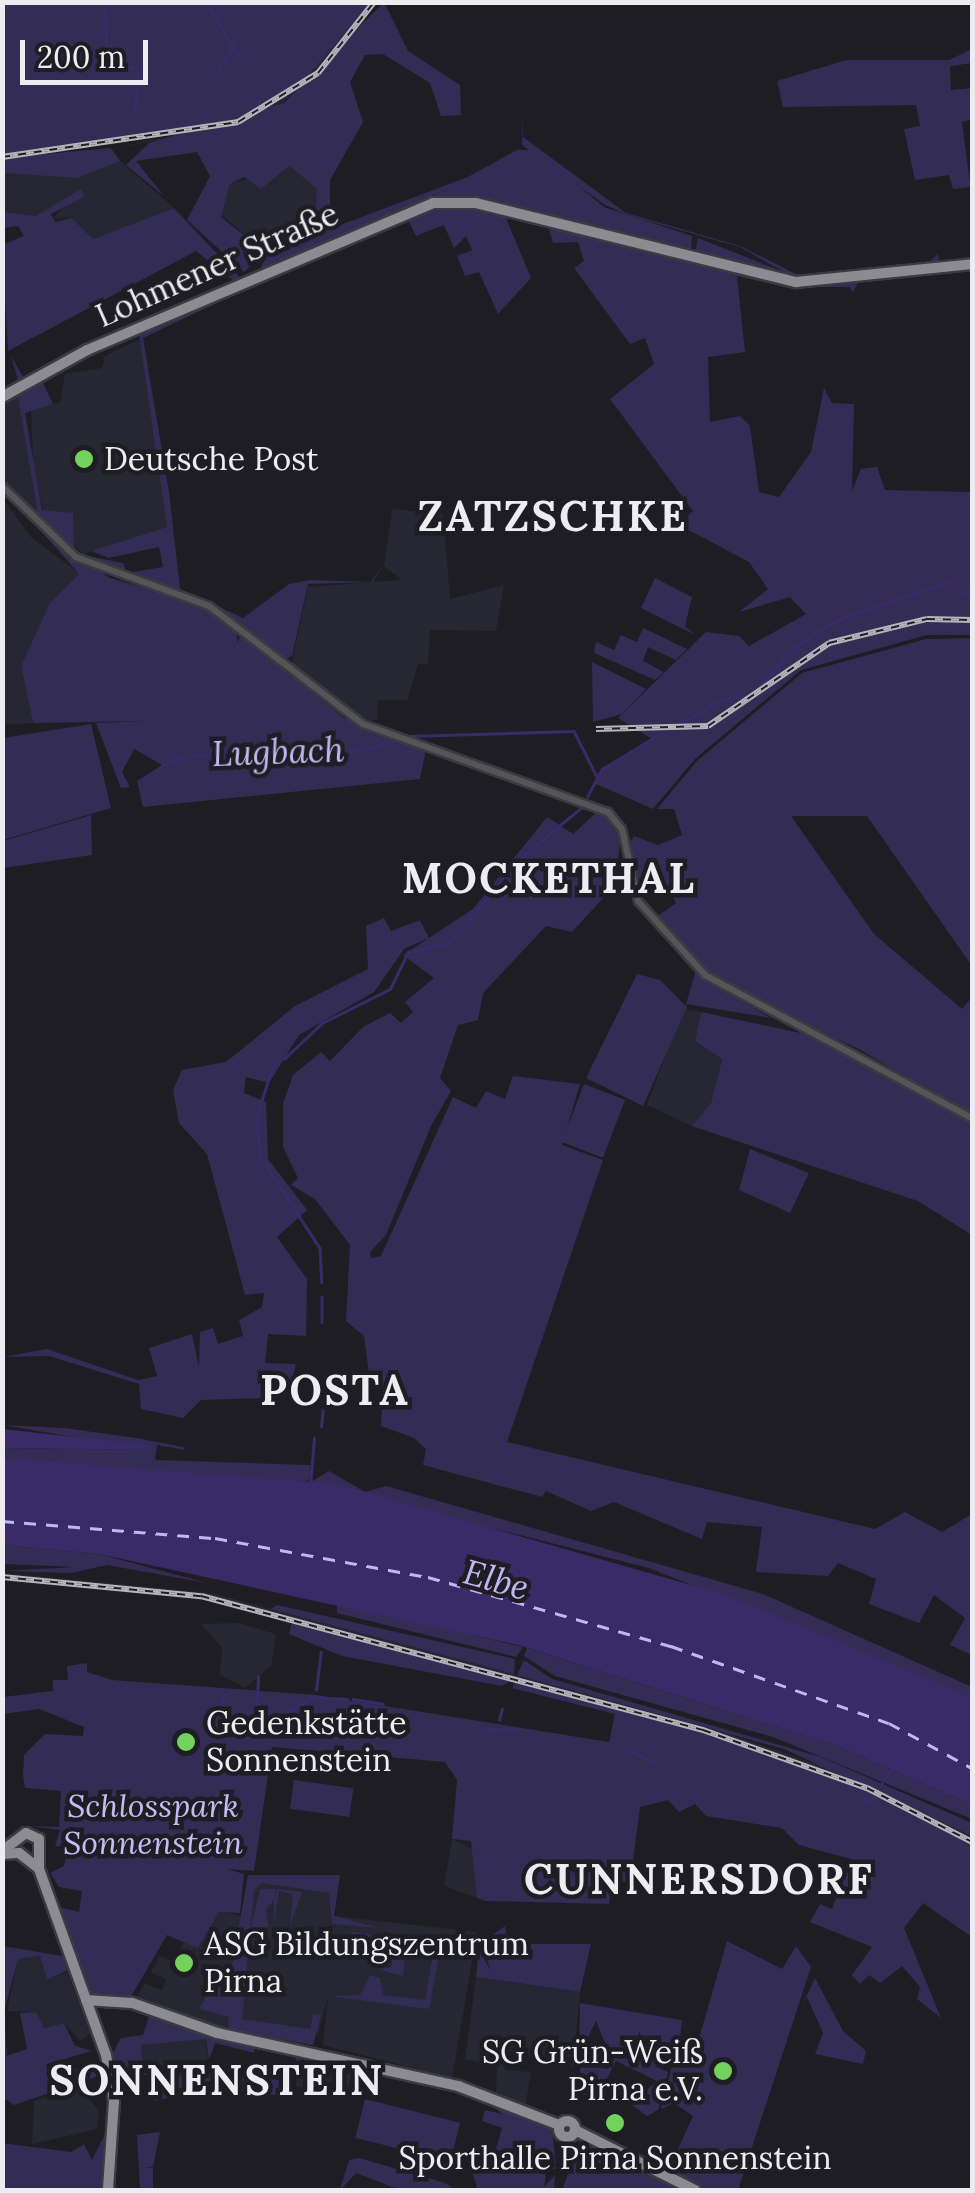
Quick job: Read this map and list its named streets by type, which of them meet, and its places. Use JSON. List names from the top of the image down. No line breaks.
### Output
{"streets":{"main road":["Lohmener Straße"]},"districts":["ZATZSCHKE","MOCKETHAL","POSTA","CUNNERSDORF","SONNENSTEIN"],"water":["Lugbach","Elbe"],"parks":["Schlosspark Sonnenstein"],"places":["Deutsche Post","Gedenkstätte Sonnenstein","ASG Bildungszentrum Pirna","SG Grün-Weiß Pirna e.V.","Sporthalle Pirna Sonnenstein"],"scale_bar":"200 m"}
